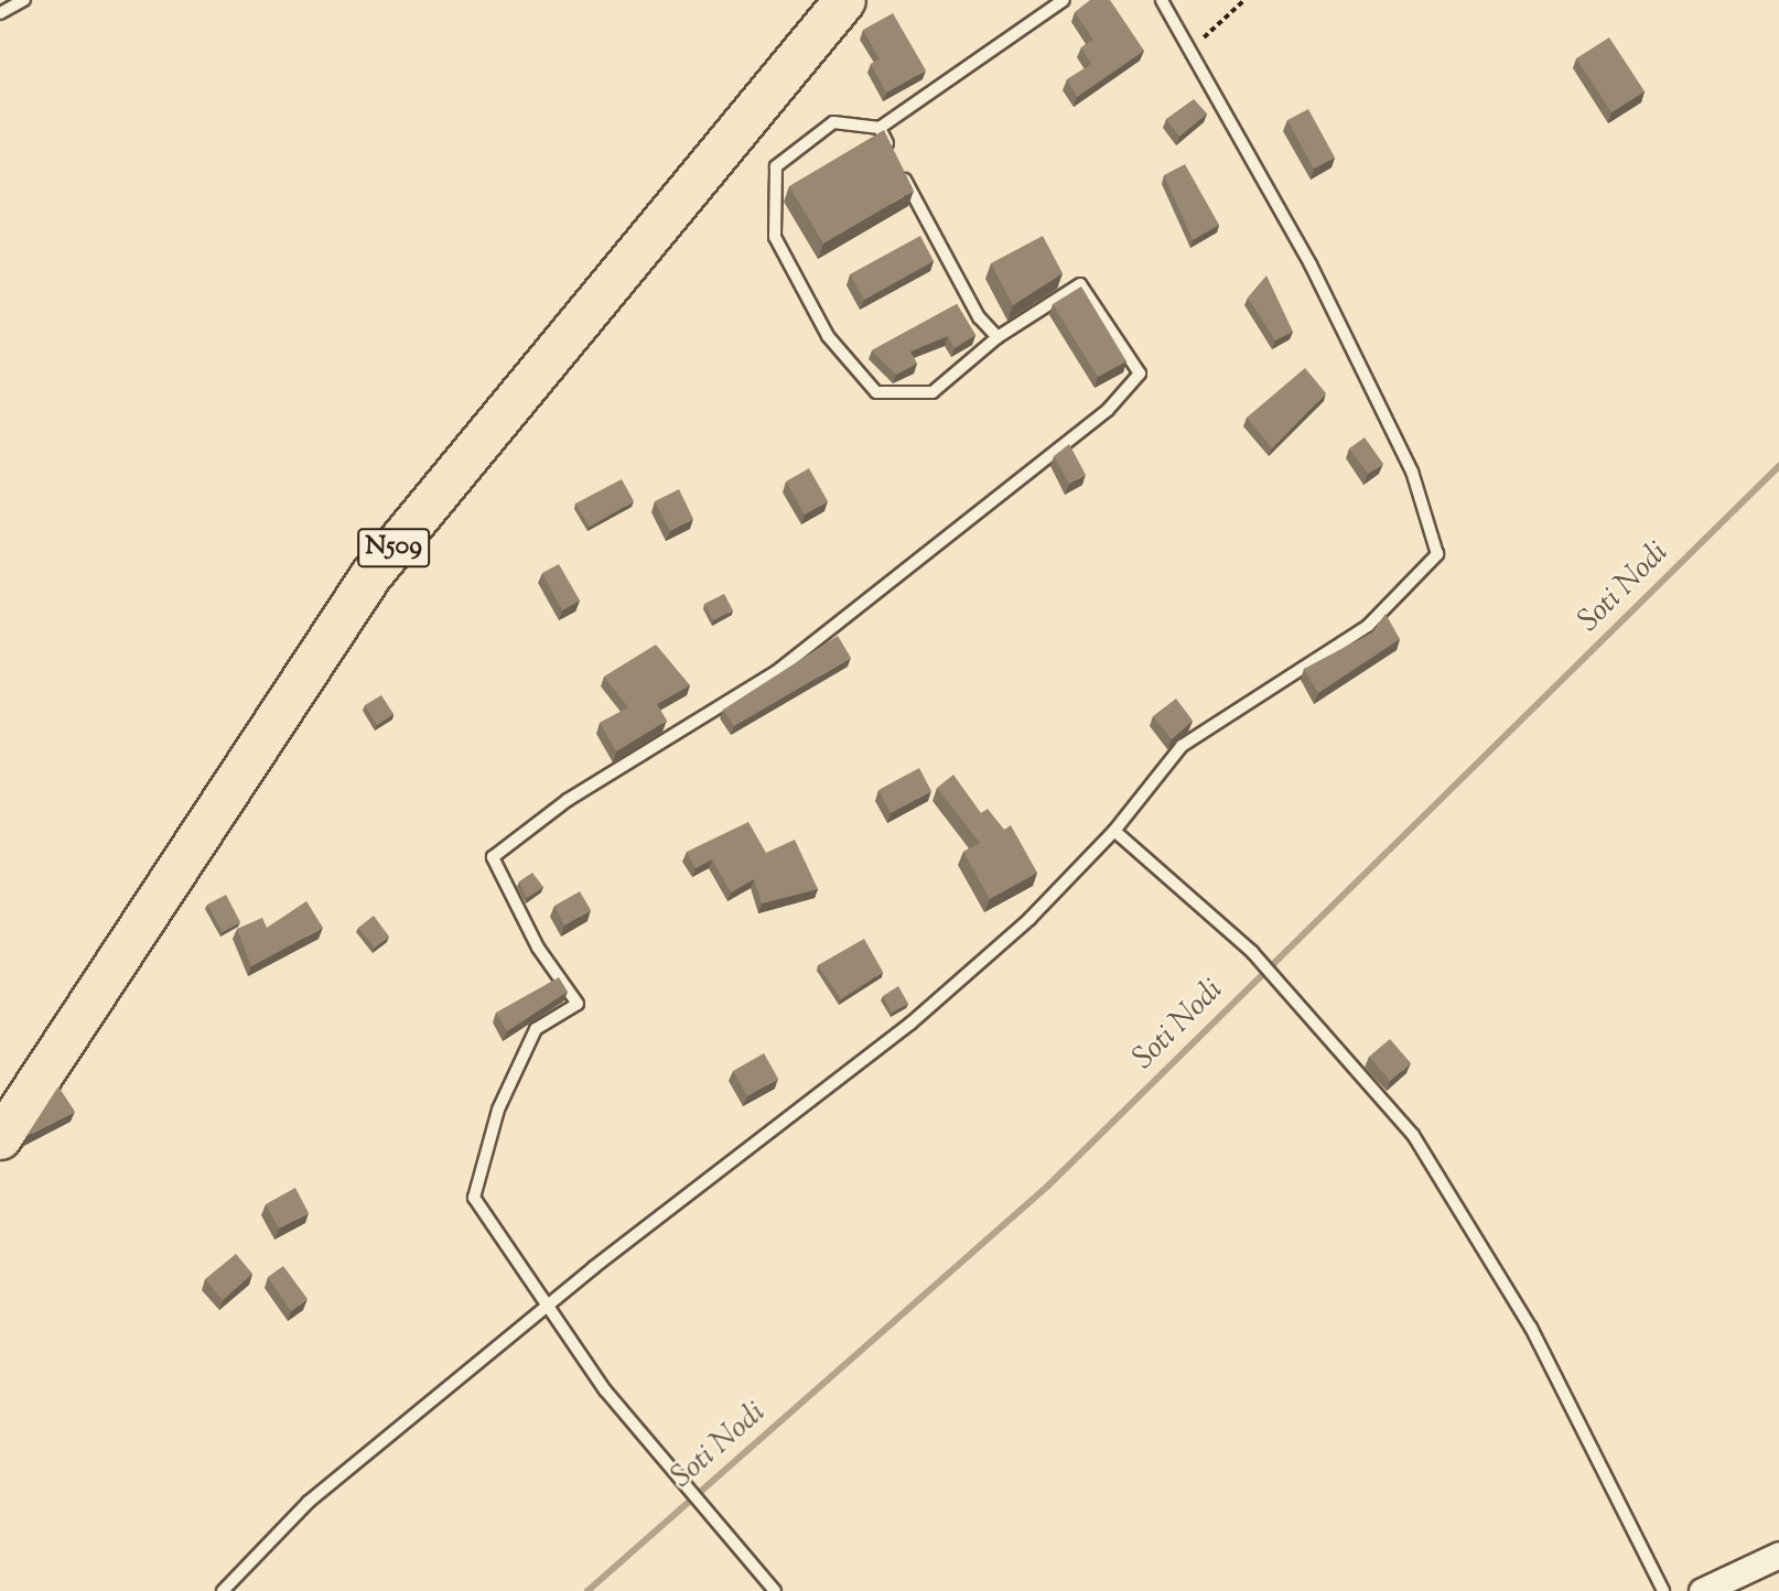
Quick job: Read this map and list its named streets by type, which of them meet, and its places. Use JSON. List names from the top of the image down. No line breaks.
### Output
{"streets":{"highway":["N509"]},"water":["Soti Nodi"]}
